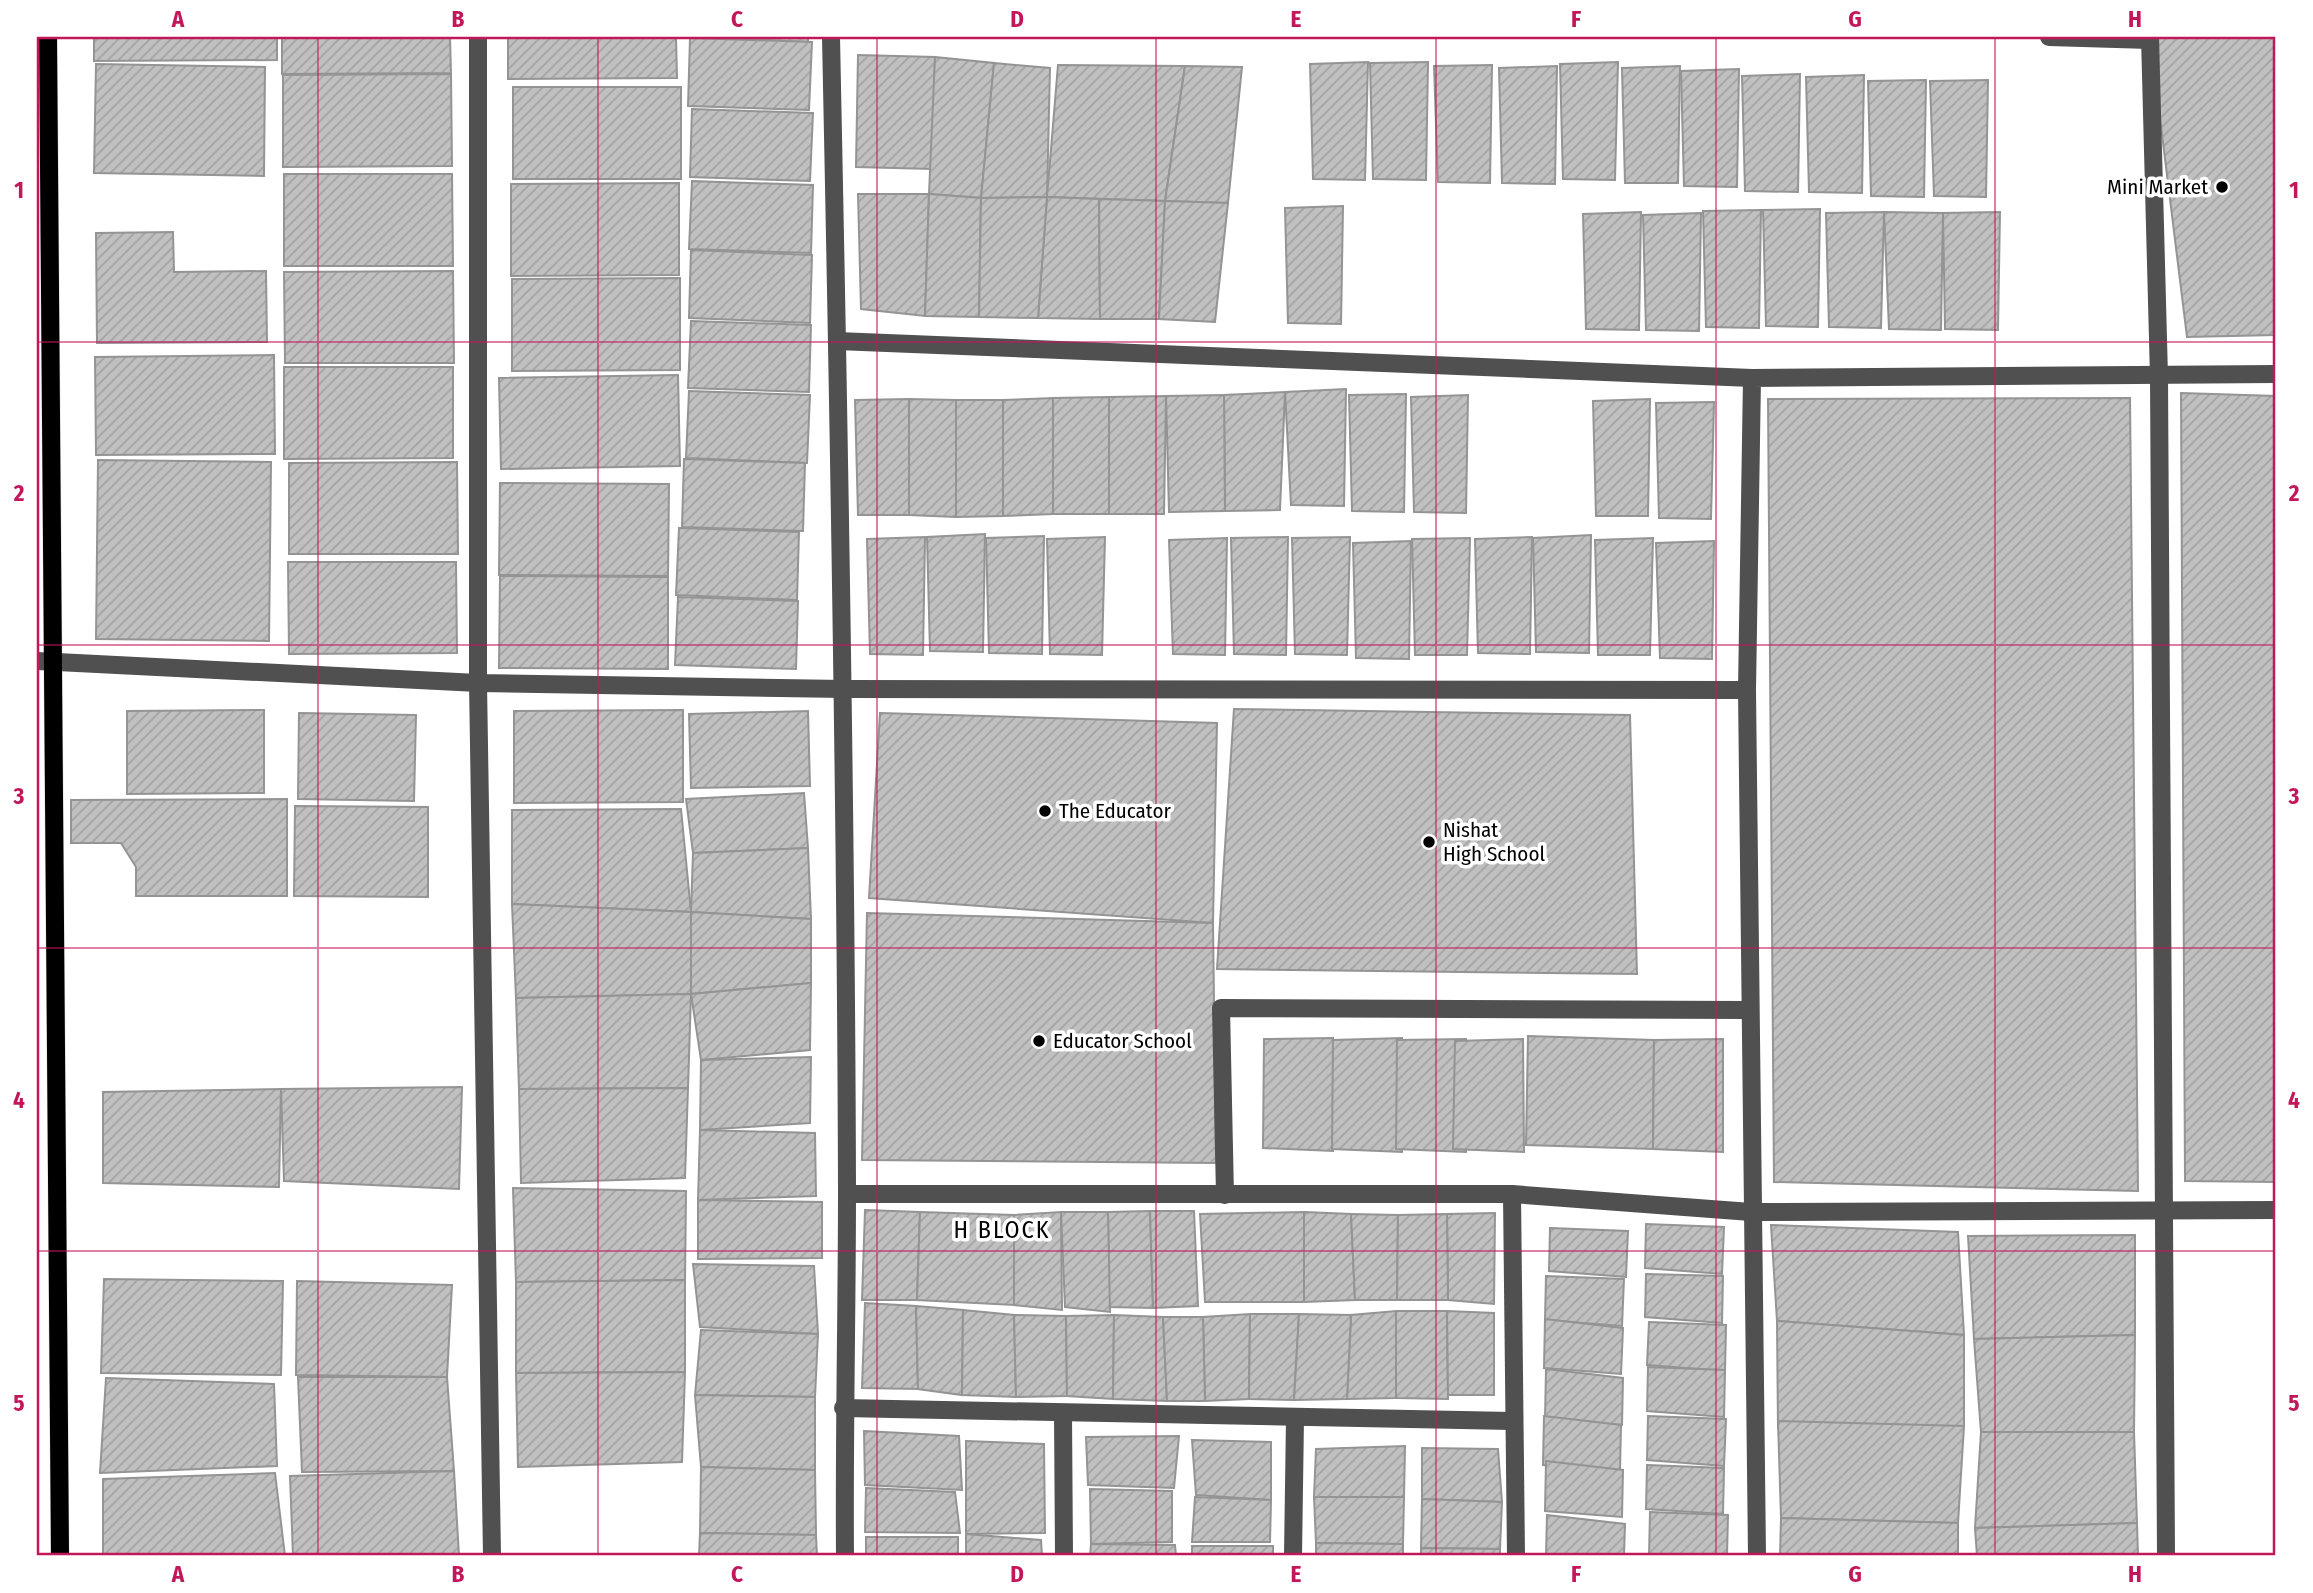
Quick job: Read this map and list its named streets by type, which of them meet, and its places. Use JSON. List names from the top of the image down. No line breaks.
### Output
{"districts":["H BLOCK"],"places":["Mini Market","The Educator","Nishat High School","Educator School"],"grid":{"columns":["A","B","C","D","E","F","G","H"],"rows":["1","2","3","4","5"]}}
